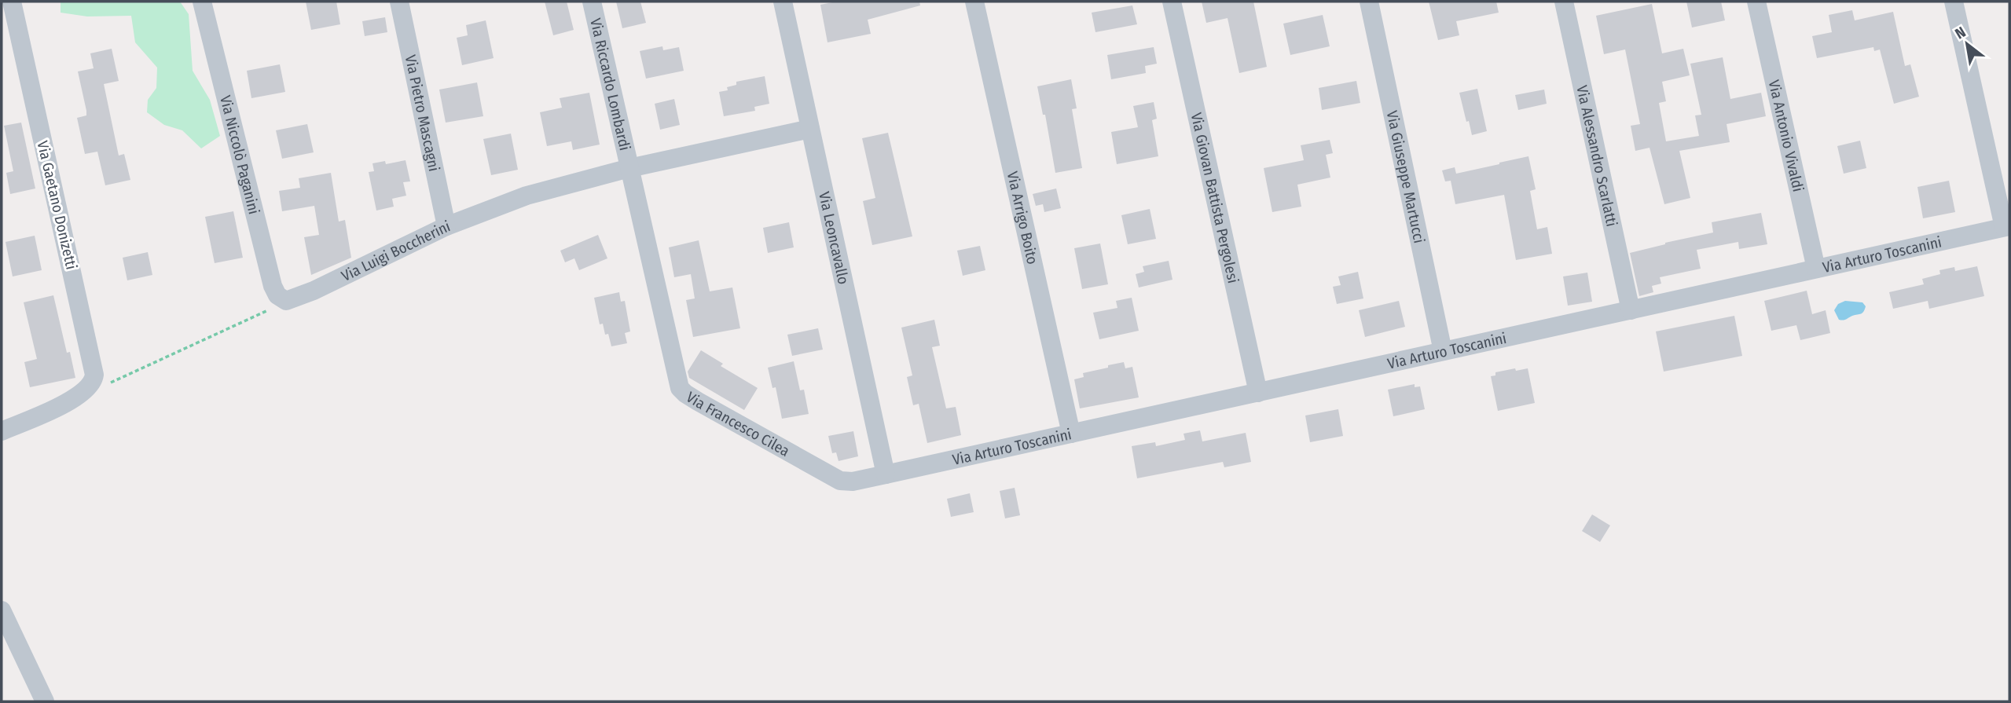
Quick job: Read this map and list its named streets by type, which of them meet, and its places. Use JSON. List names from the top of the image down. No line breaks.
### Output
{"streets":{"street":["Via Riccardo Lombardi","Via Pietro Mascagni","Via Antonio Vivaldi","Via Niccolò Paganini","Via Alessandro Scarlatti","Via Giuseppe Martucci","Via Giovan Battista Pergolesi","Via Gaetano Donizetti","Via Arrigo Boito","Via Leoncavallo","Via Luigi Boccherini","Via Arturo Toscanini","Via Francesco Cilea"]},"crossings":[["Via Riccardo Lombardi","Via Luigi Boccherini"],["Via Riccardo Lombardi","Via Francesco Cilea"],["Via Pietro Mascagni","Via Luigi Boccherini"],["Via Antonio Vivaldi","Via Arturo Toscanini"],["Via Niccolò Paganini","Via Luigi Boccherini"],["Via Alessandro Scarlatti","Via Arturo Toscanini"],["Via Giuseppe Martucci","Via Arturo Toscanini"],["Via Giovan Battista Pergolesi","Via Arturo Toscanini"],["Via Arrigo Boito","Via Arturo Toscanini"],["Via Leoncavallo","Via Luigi Boccherini"],["Via Leoncavallo","Via Arturo Toscanini"],["Via Leoncavallo","Via Francesco Cilea"],["Via Luigi Boccherini","Via Francesco Cilea"],["Via Arturo Toscanini","Via Francesco Cilea"]],"north":"top left"}
